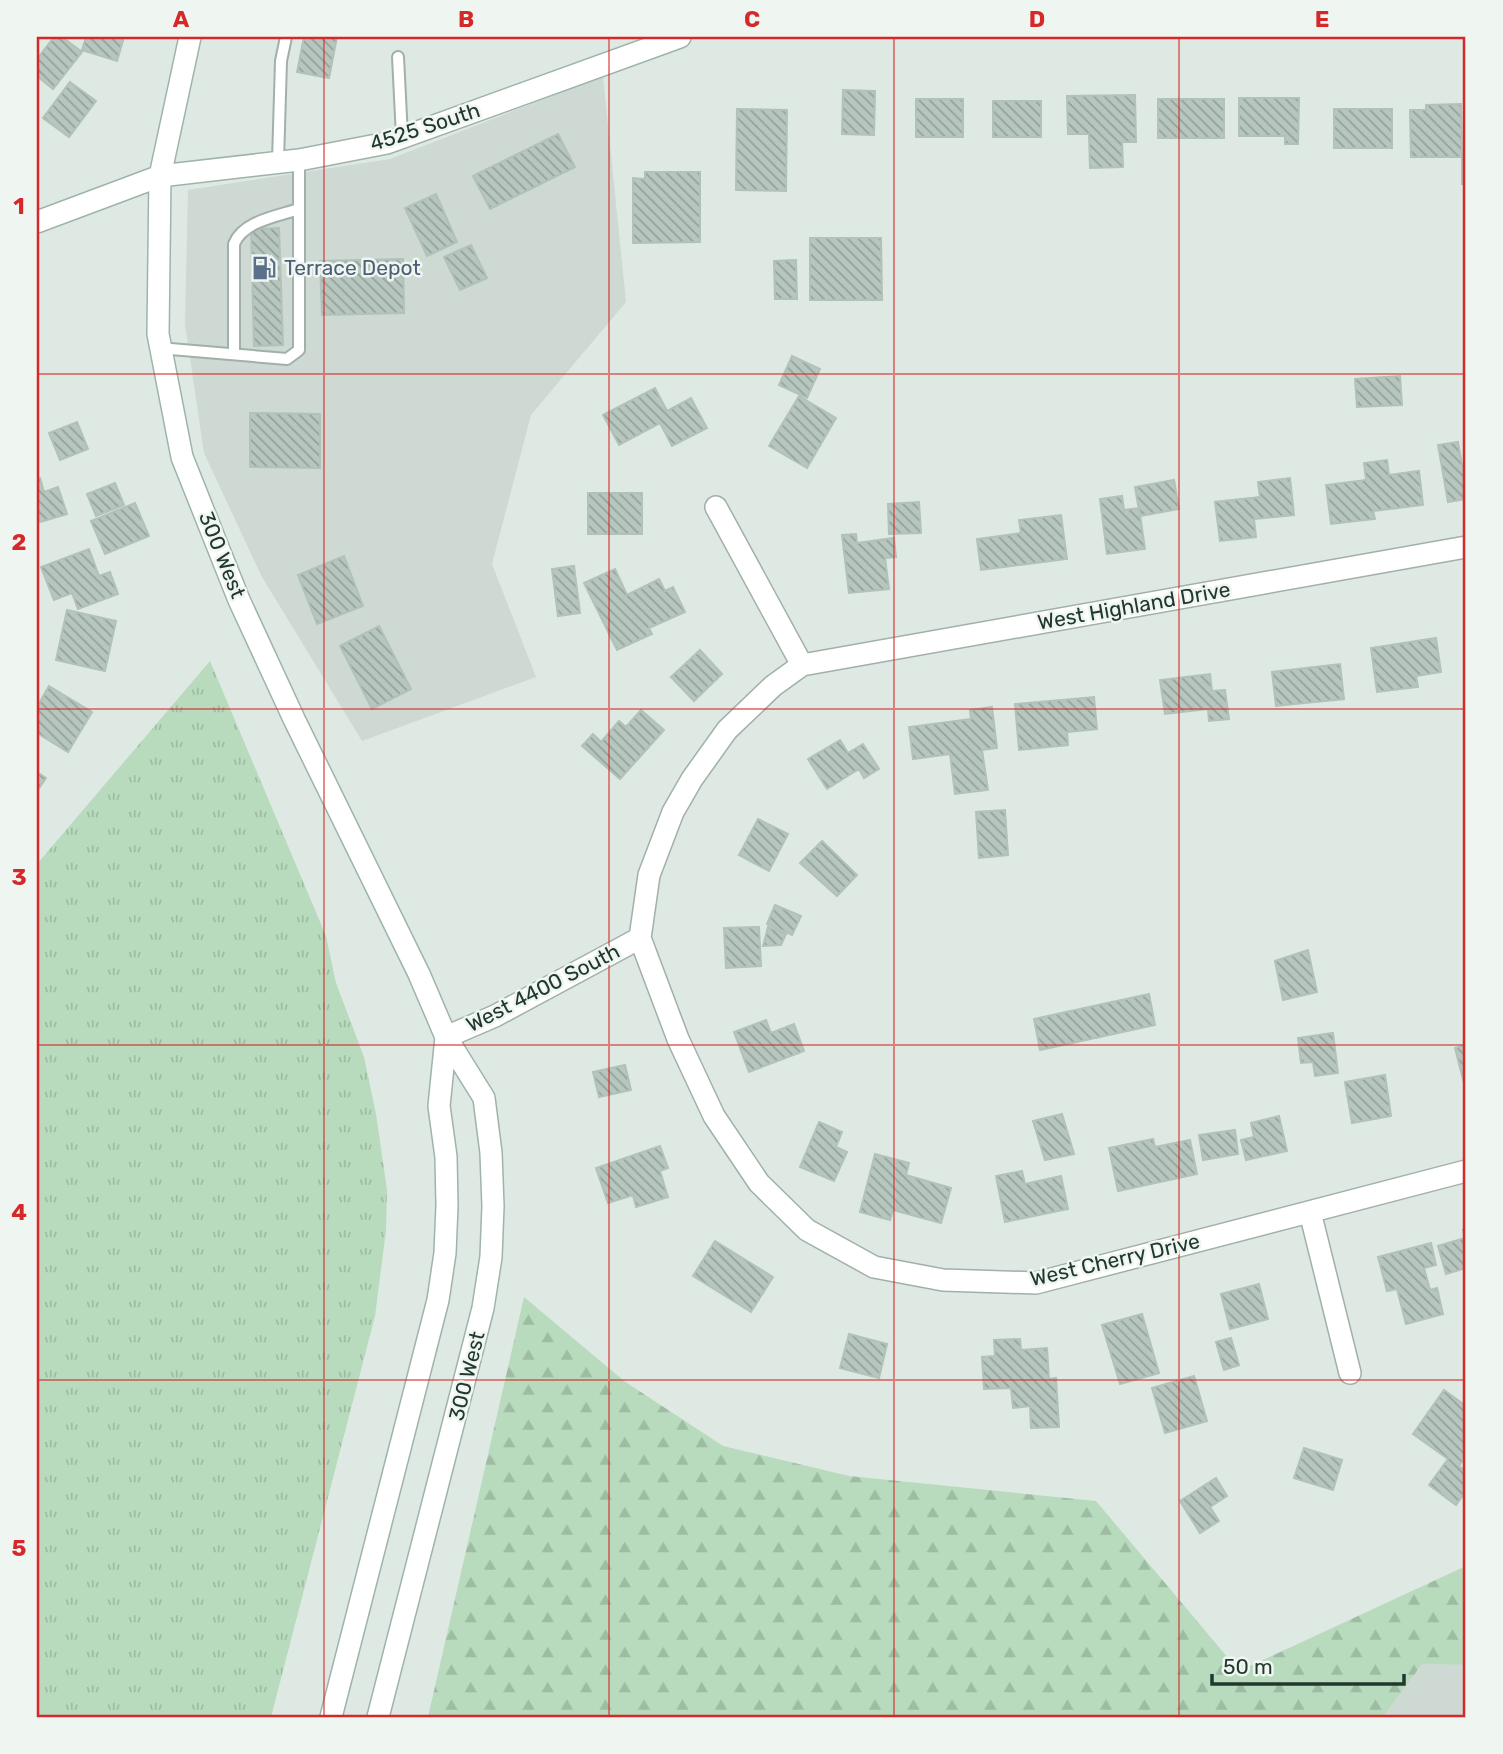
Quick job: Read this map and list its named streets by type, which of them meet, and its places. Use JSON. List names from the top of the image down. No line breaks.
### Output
{"streets":{"street":["4525 South","300 West","West Highland Drive","West 4400 South","West Cherry Drive"]},"crossings":[["4525 South","300 West"],["300 West","West 4400 South"],["West Highland Drive","West 4400 South"],["West Highland Drive","West Cherry Drive"],["West 4400 South","West Cherry Drive"]],"places":{"fuel station":["Terrace Depot"]},"scale_bar":"50 m","grid":{"columns":["A","B","C","D","E"],"rows":["1","2","3","4","5"]}}
